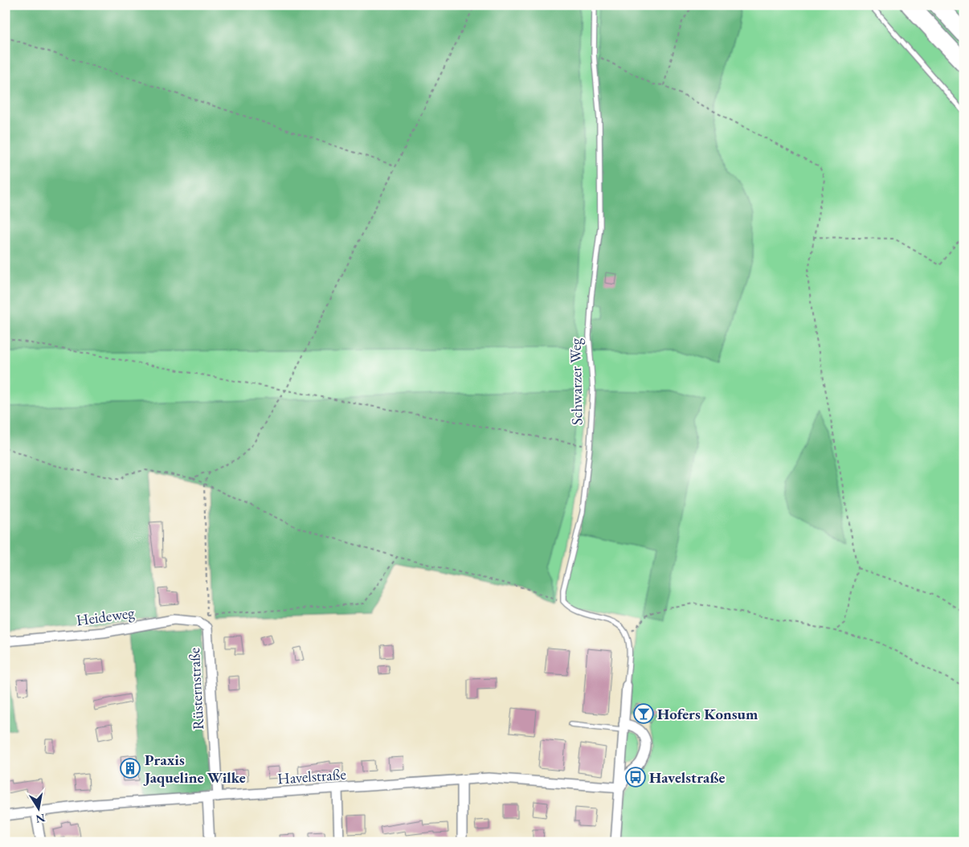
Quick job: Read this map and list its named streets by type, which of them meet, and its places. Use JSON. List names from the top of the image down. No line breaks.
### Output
{"streets":{"street":["Heideweg","Rüsternstraße","Havelstraße"],"lane":["Schwarzer Weg"]},"crossings":[["Heideweg","Rüsternstraße"],["Rüsternstraße","Havelstraße"]],"places":{"bar":["Hofers Konsum"],"building":["Praxis Jaqueline Wilke"],"bus stop":["Havelstraße"]},"north":"bottom"}
